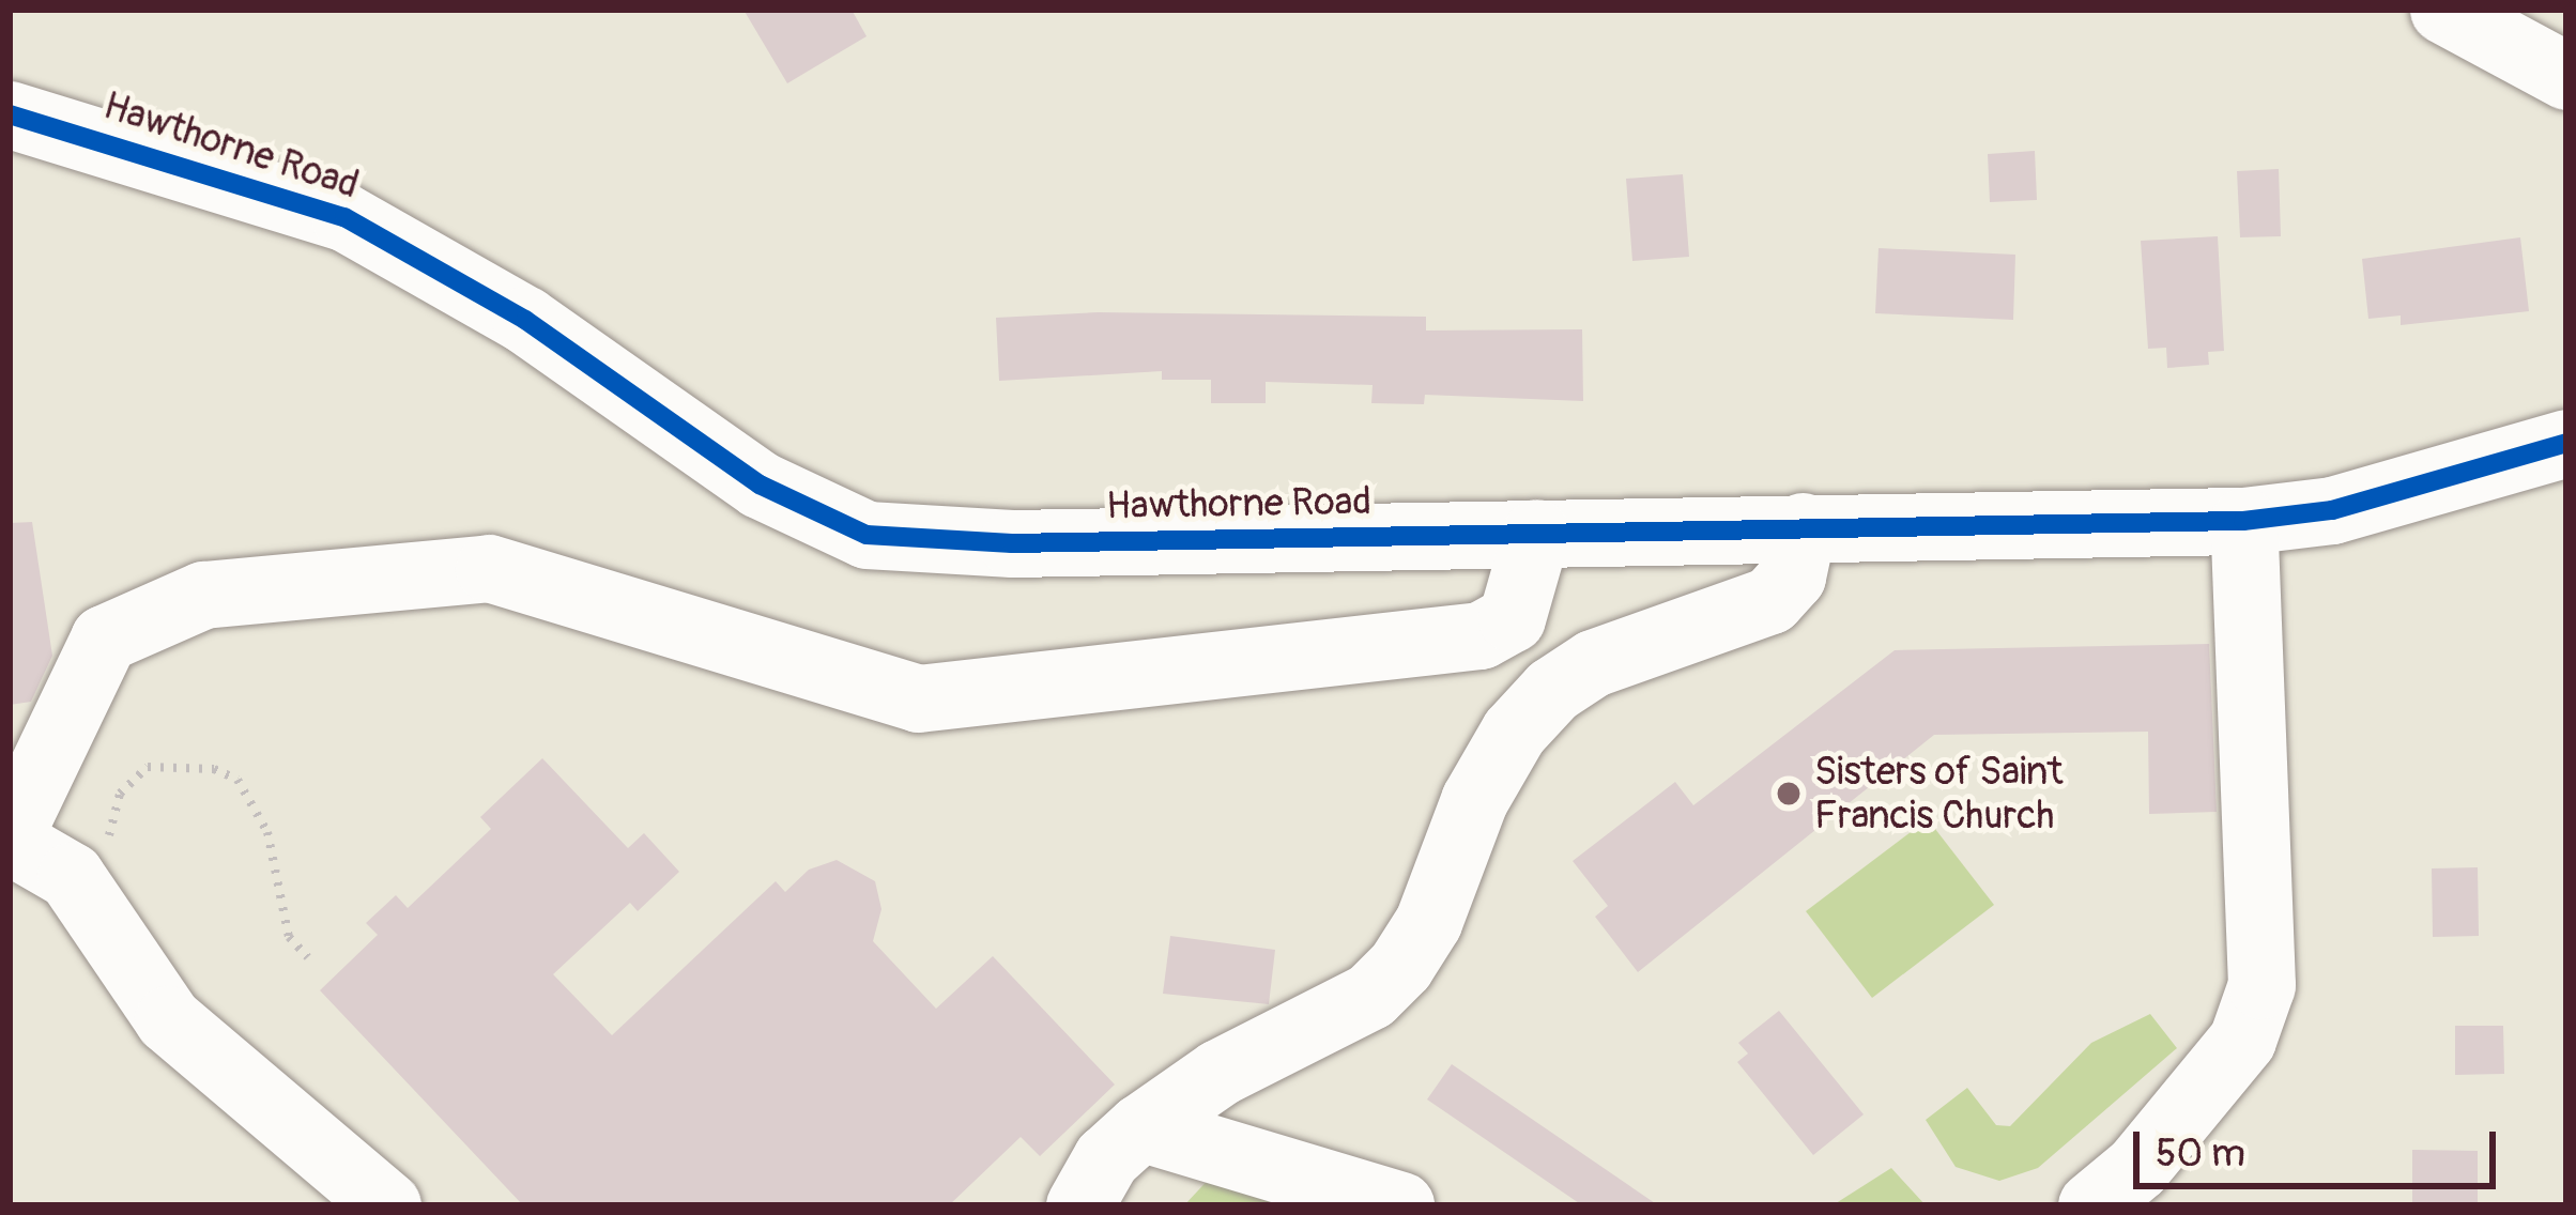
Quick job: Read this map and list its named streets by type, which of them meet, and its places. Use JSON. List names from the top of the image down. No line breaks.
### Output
{"streets":{"street":["Hawthorne Road"]},"places":["Sisters of Saint Francis Church"],"scale_bar":"50 m"}
